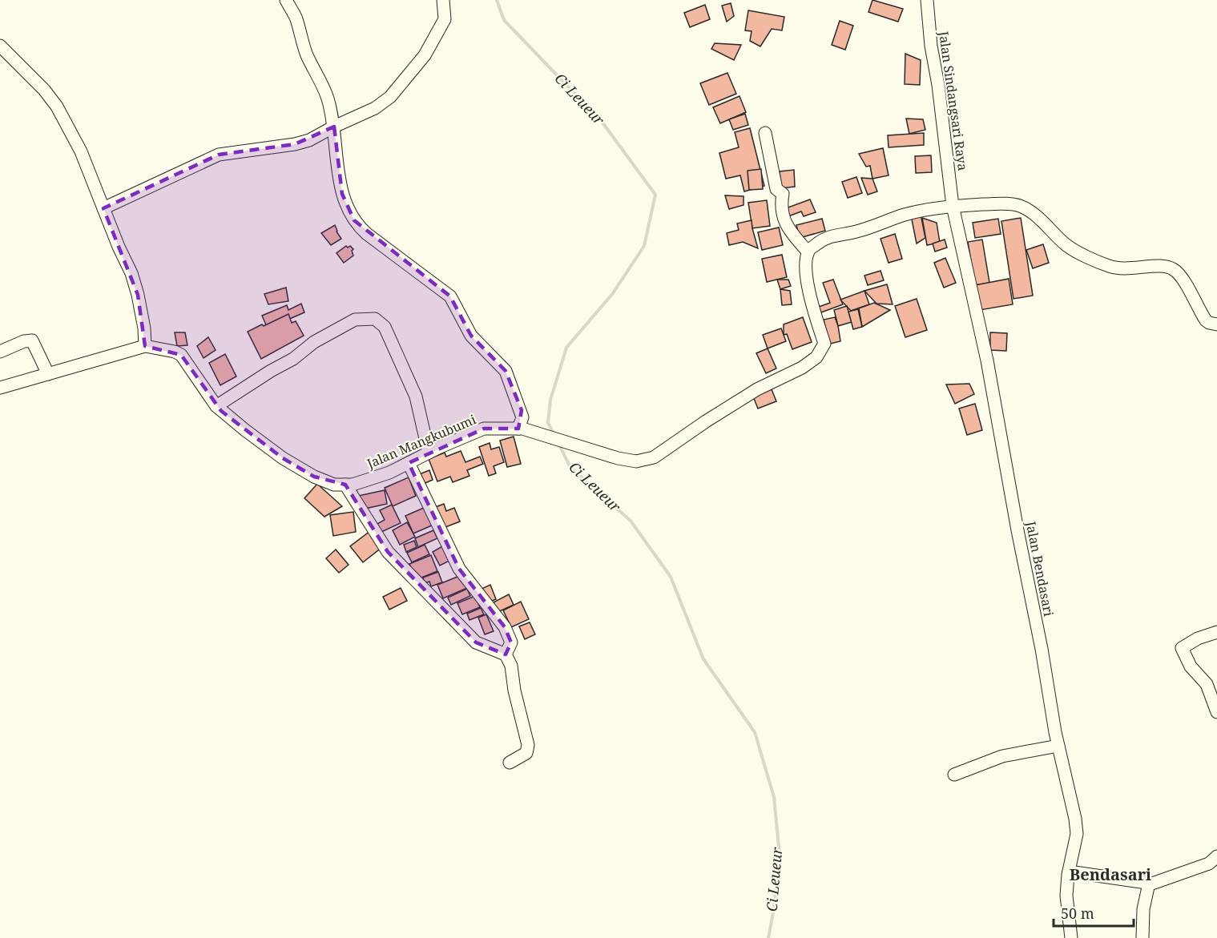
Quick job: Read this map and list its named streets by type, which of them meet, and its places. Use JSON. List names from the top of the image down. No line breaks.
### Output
{"streets":{"street":["Jalan Sindangsari Raya","Jalan Mangkubumi","Jalan Bendasari"]},"crossings":[["Jalan Sindangsari Raya","Jalan Bendasari"]],"districts":["Bendasari"],"water":["Ci Leueur"],"scale_bar":"50 m"}
